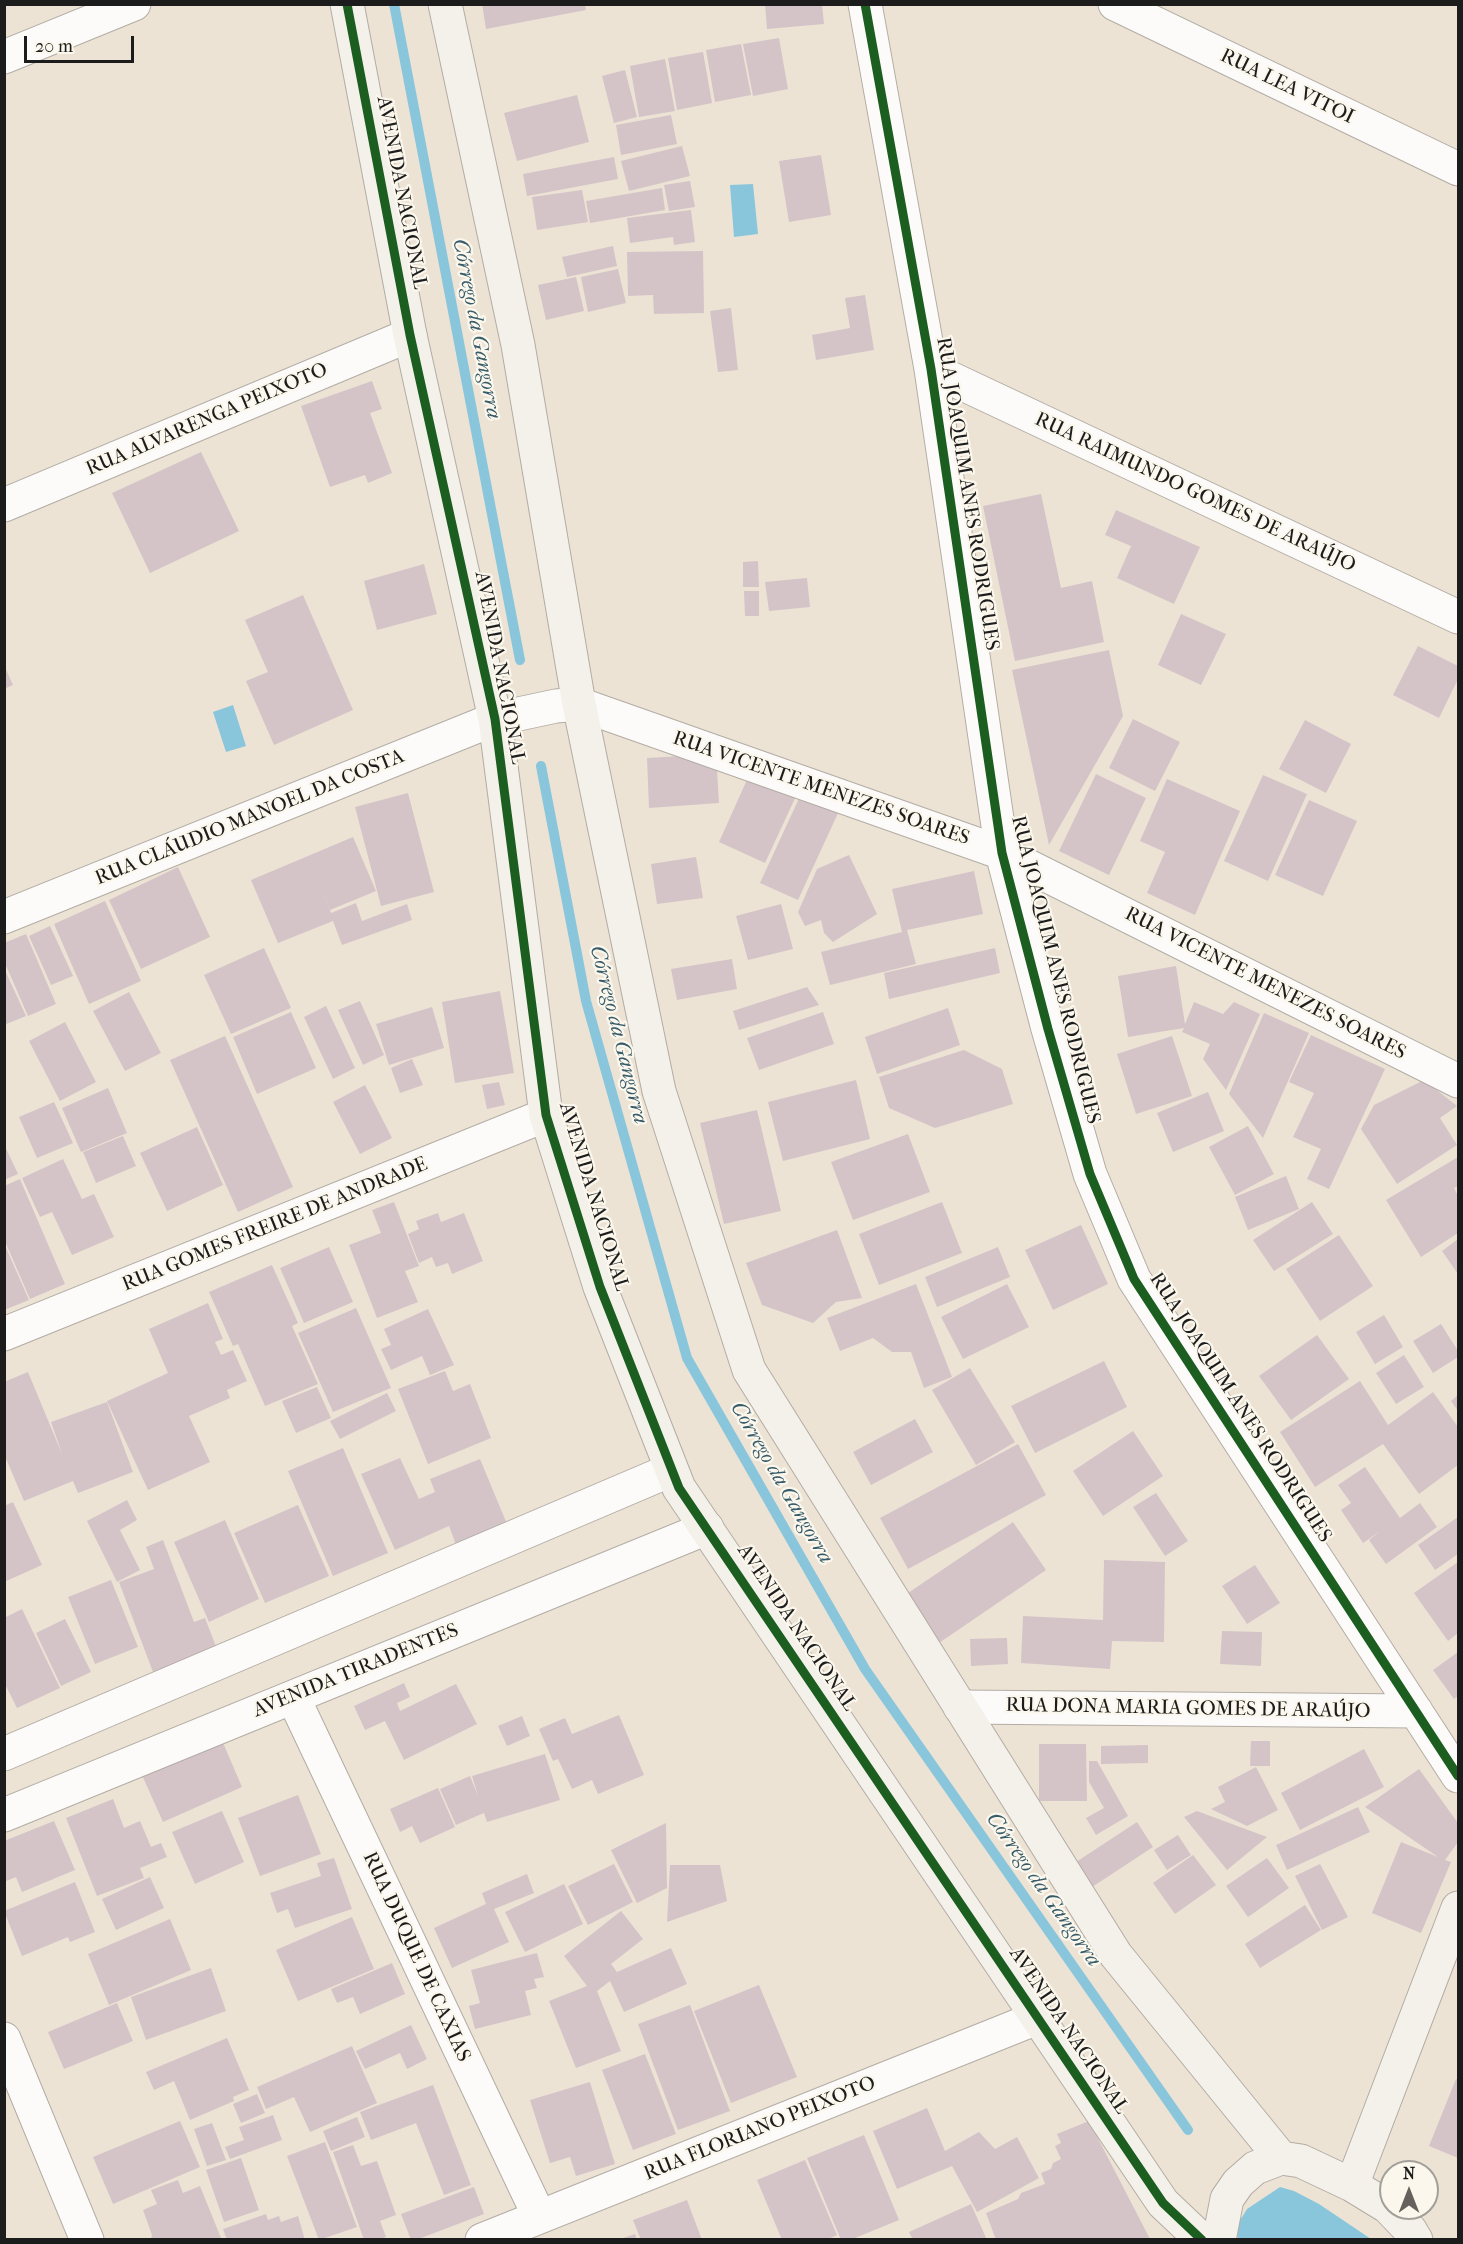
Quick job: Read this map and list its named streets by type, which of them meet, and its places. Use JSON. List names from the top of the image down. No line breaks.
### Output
{"streets":{"street":["RUA LEA VITOI","AVENIDA NACIONAL","RUA ALVARENGA PEIXOTO","RUA RAIMUNDO GOMES DE ARAÚJO","RUA JOAQUIM ANES RODRIGUES","RUA VICENTE MENEZES SOARES","RUA CLÁUDIO MANOEL DA COSTA","RUA GOMES FREIRE DE ANDRADE","AVENIDA TIRADENTES","RUA DONA MARIA GOMES DE ARAÚJO","RUA DUQUE DE CAXIAS","RUA FLORIANO PEIXOTO"]},"crossings":[["AVENIDA NACIONAL","RUA ALVARENGA PEIXOTO"],["AVENIDA NACIONAL","RUA CLÁUDIO MANOEL DA COSTA"],["AVENIDA NACIONAL","RUA GOMES FREIRE DE ANDRADE"],["AVENIDA NACIONAL","AVENIDA TIRADENTES"],["AVENIDA NACIONAL","RUA FLORIANO PEIXOTO"],["RUA RAIMUNDO GOMES DE ARAÚJO","RUA JOAQUIM ANES RODRIGUES"],["RUA JOAQUIM ANES RODRIGUES","RUA VICENTE MENEZES SOARES"],["RUA JOAQUIM ANES RODRIGUES","RUA DONA MARIA GOMES DE ARAÚJO"],["AVENIDA TIRADENTES","RUA DUQUE DE CAXIAS"],["RUA DUQUE DE CAXIAS","RUA FLORIANO PEIXOTO"]],"water":["Córrego da Gangorra"],"scale_bar":"20 m","north":"top"}
